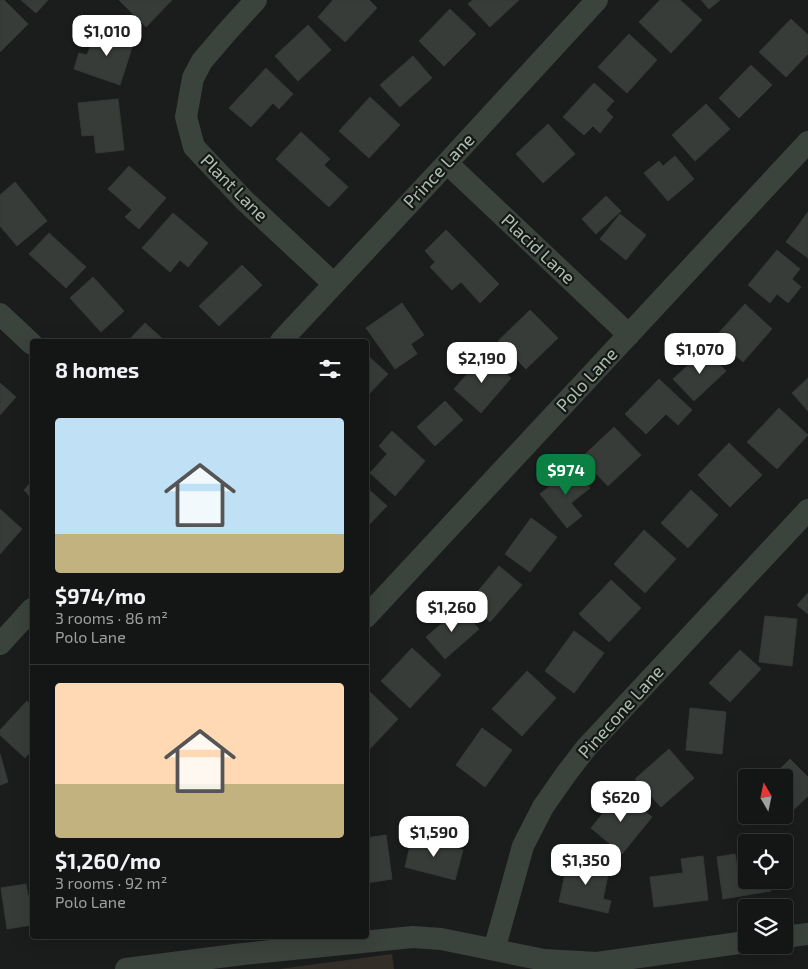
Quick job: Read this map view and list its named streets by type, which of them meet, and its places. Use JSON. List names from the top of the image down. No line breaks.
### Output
{"streets":{"street":["Prince Lane","Plant Lane","Placid Lane","Polo Lane","Pinecone Lane"]},"crossings":[["Prince Lane","Plant Lane"],["Prince Lane","Placid Lane"],["Placid Lane","Polo Lane"]],"north":"top","page":{"price":["$1,010","$1,070","$2,190","$974","$1,260","$620","$1,590","$1,350"],"heading":"8 homes","list":[{"name":"$974/mo","note":"3 rooms · 86 m² · Polo Lane"},{"name":"$1,260/mo","note":"3 rooms · 92 m² · Polo Lane"}]}}
